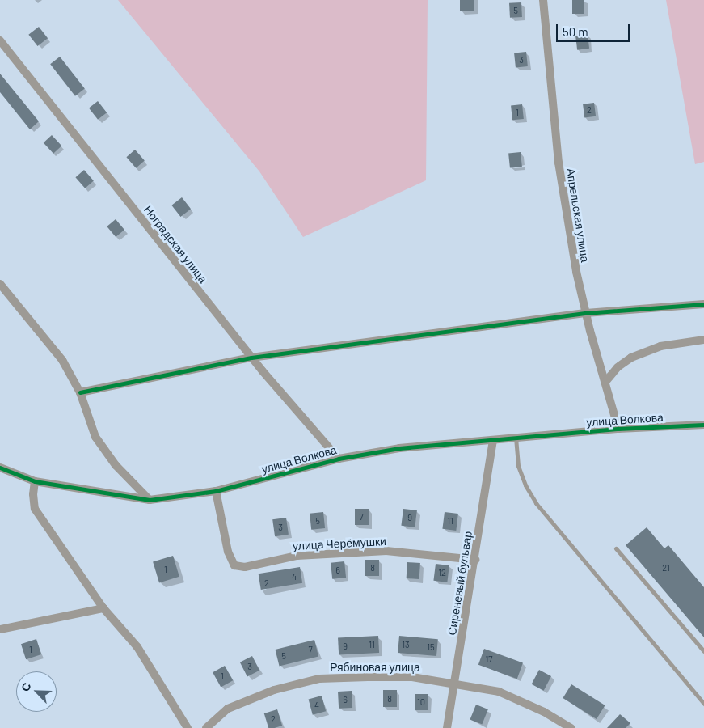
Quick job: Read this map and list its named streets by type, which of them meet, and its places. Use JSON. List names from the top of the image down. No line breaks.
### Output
{"streets":{"street":["Апрельская улица","Ноградская улица","улица Волкова","улица Черёмушки","Сиреневый бульвар","Рябиновая улица"]},"crossings":[["Апрельская улица","улица Волкова"],["Ноградская улица","улица Волкова"],["улица Волкова","улица Черёмушки"],["улица Волкова","Сиреневый бульвар"],["улица Черёмушки","Сиреневый бульвар"],["Сиреневый бульвар","Рябиновая улица"]],"house_numbers":["5","3","2","1","7","9","5","11","3","8","21","1","6","12","4","2","11","13","9","15","1","7","5","17","3","1","8","6","10","4","2"],"scale_bar":"50 m","north":"top left"}
